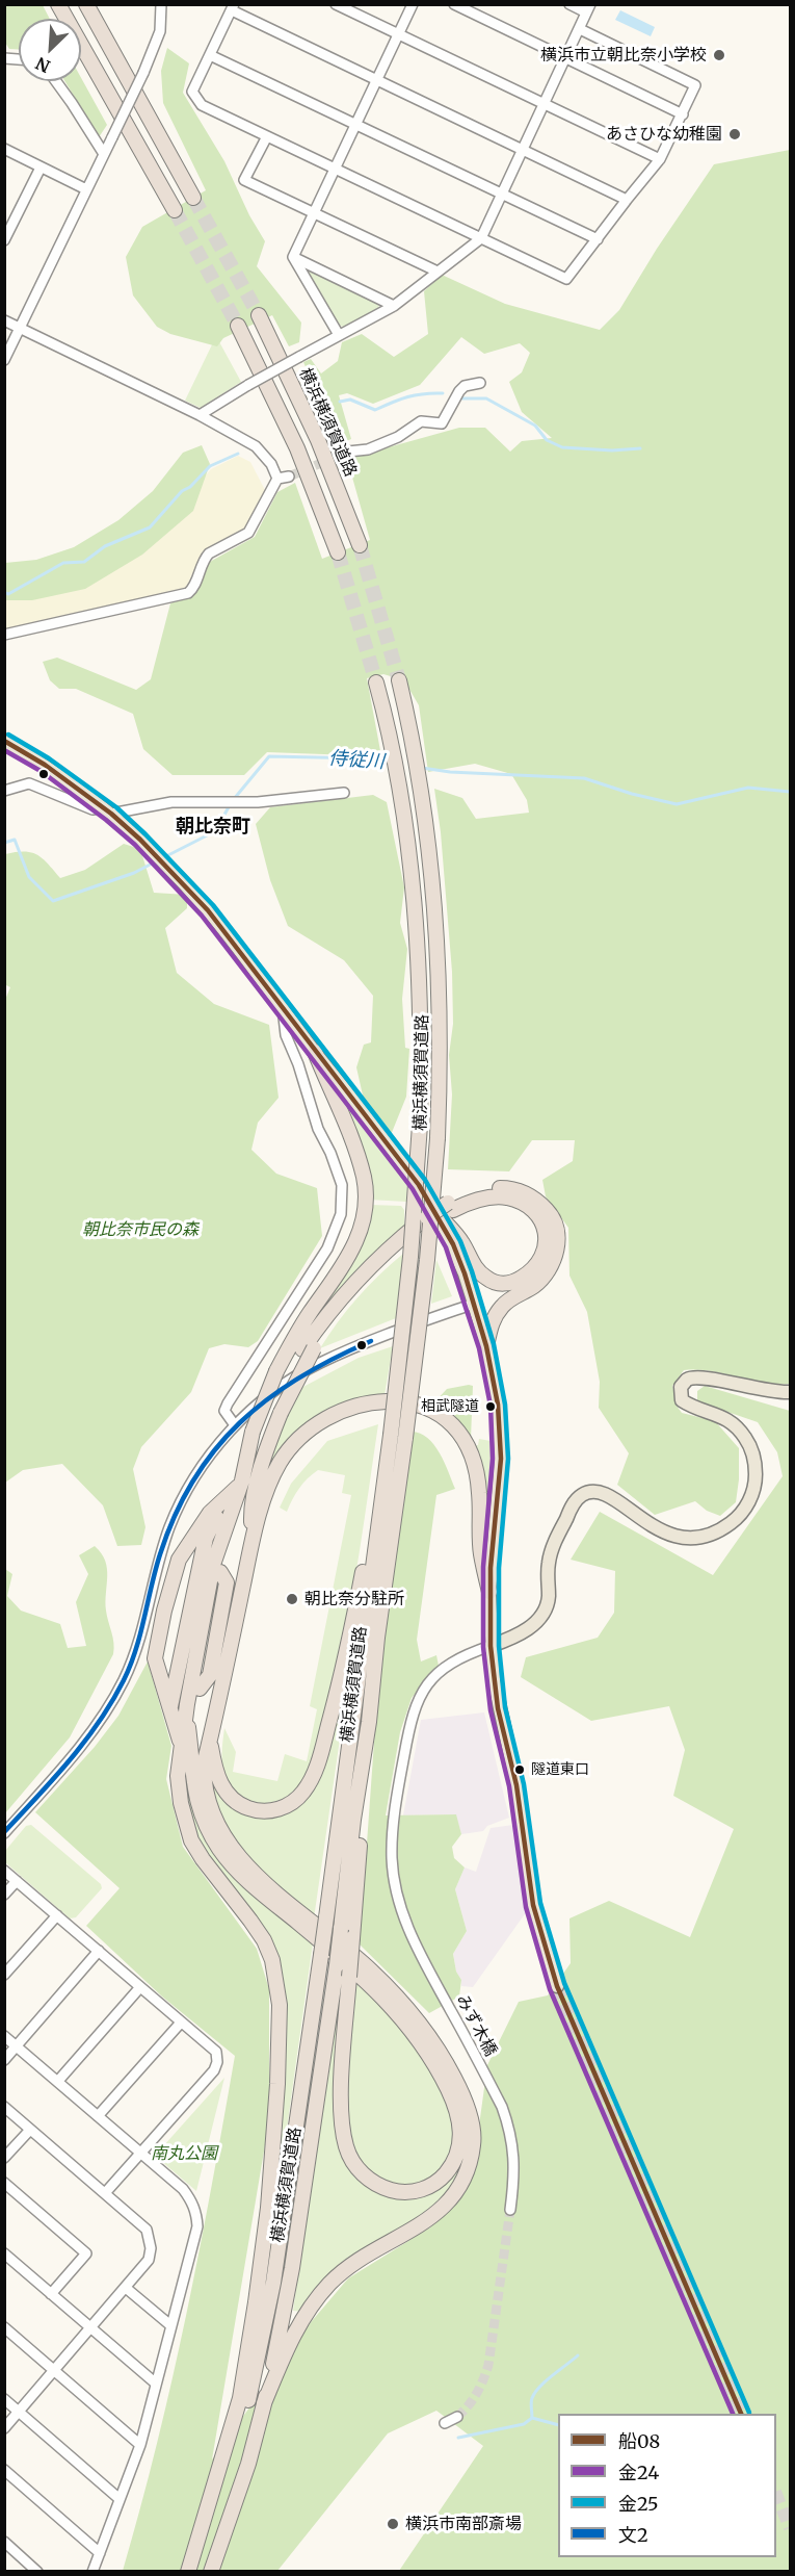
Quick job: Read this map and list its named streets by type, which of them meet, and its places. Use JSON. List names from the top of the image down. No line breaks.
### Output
{"streets":{"highway":["横浜横須賀道路"],"street":["みず木橋"]},"districts":["朝比奈町"],"water":["侍従川"],"parks":["朝比奈市民の森","南丸公園"],"places":["横浜市立朝比奈小学校","あさひな幼稚園","相武隧道","朝比奈分駐所","隧道東口","横浜市南部斎場"],"lines":["transit line 金25","transit line 船08","transit line 金24","transit line 文2"],"legend":["船08","金24","金25","文2"],"north":"bottom left"}
